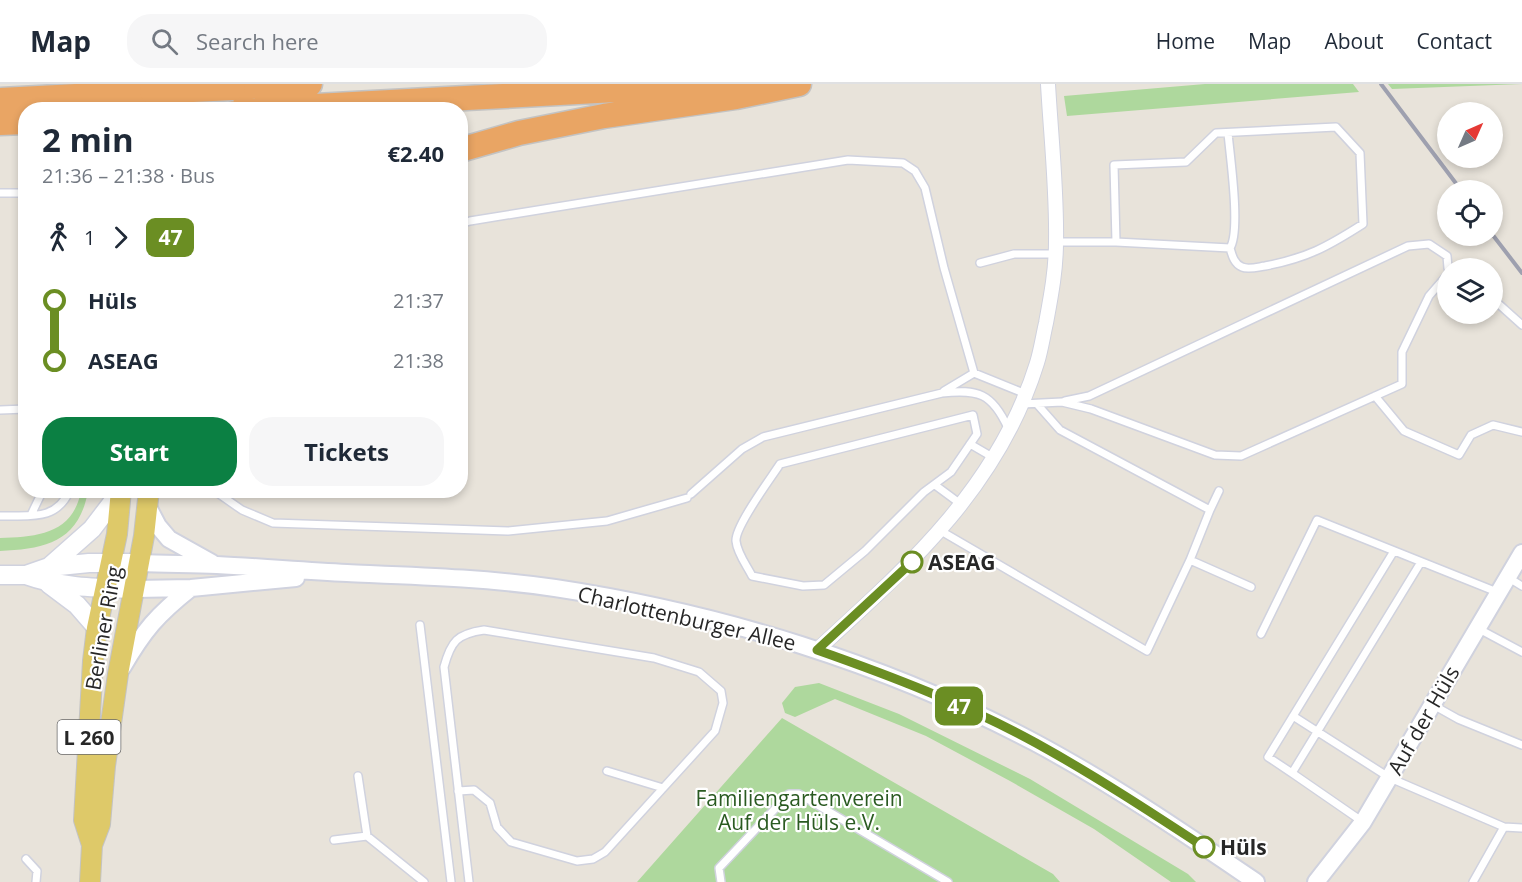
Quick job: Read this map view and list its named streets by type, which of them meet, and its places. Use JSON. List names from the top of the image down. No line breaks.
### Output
{"streets":{"main road":["Charlottenburger Allee","Berliner Ring","L 260"],"street":["Auf der Hüls"]},"crossings":[["Charlottenburger Allee","Berliner Ring"]],"parks":["Familiengartenverein Auf der Hüls e.V."],"places":["ASEAG","Hüls"],"lines":["bus line 47"],"north":"top right","page":{"header":"Map","search":"Search here","nav":["Home","Map","About","Contact"],"on_map":"47","heading":["2 min","21:36 – 21:38 · Bus","€2.40"],"legs":["1","47"],"list":[{"name":"Hüls","value":"21:37"},{"name":"ASEAG","value":"21:38"}],"buttons":["Start","Tickets"]}}
